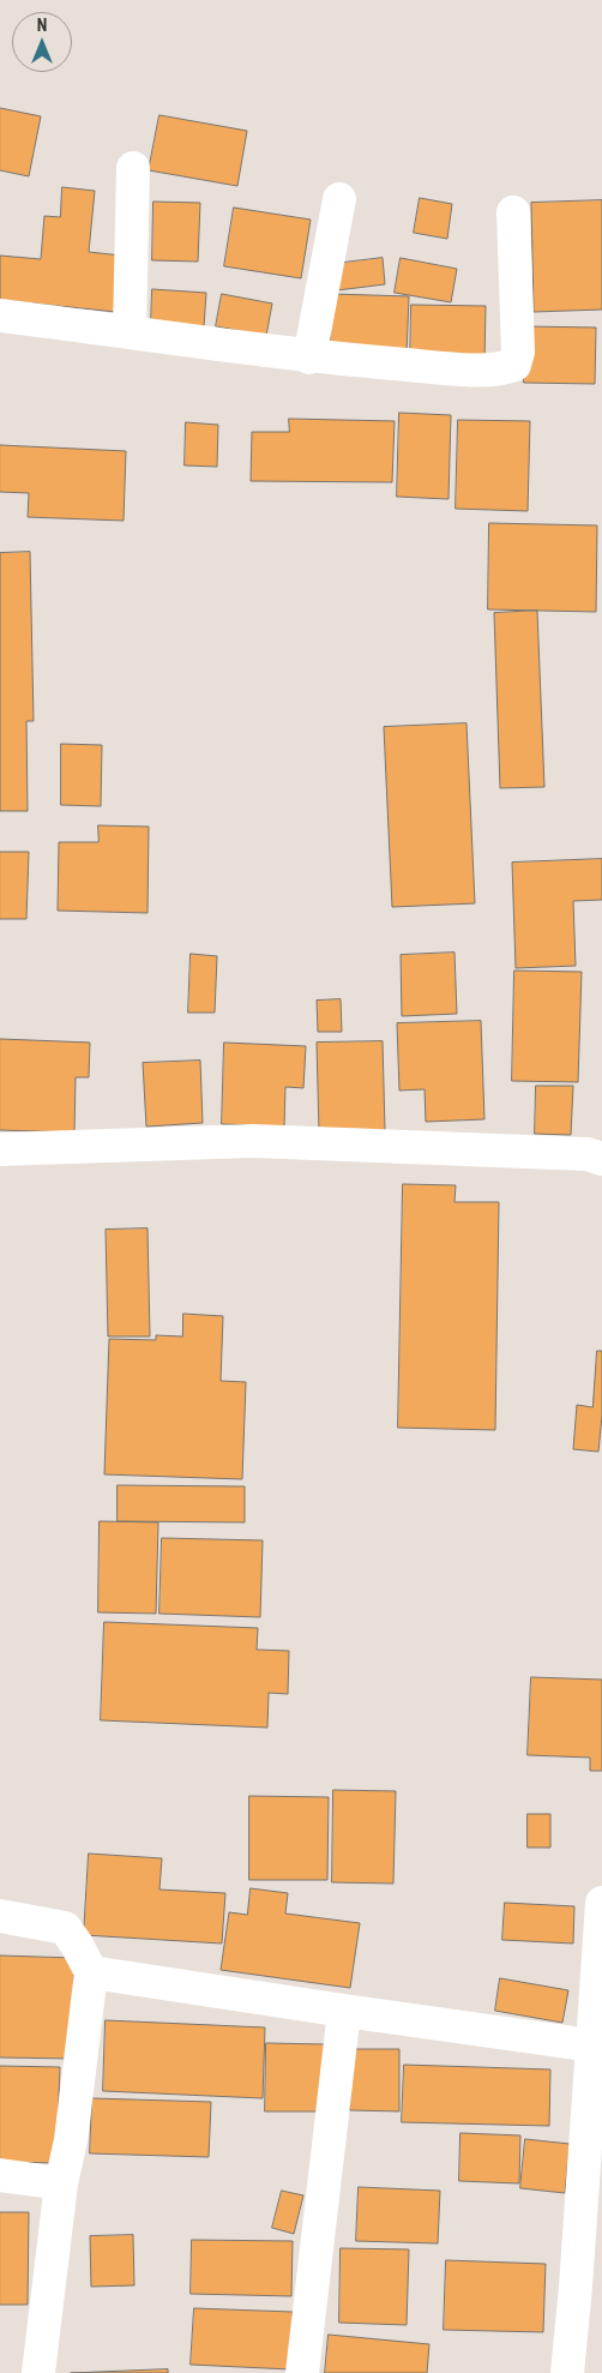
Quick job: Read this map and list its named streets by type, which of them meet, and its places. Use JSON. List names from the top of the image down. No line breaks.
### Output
{"north":"top"}
